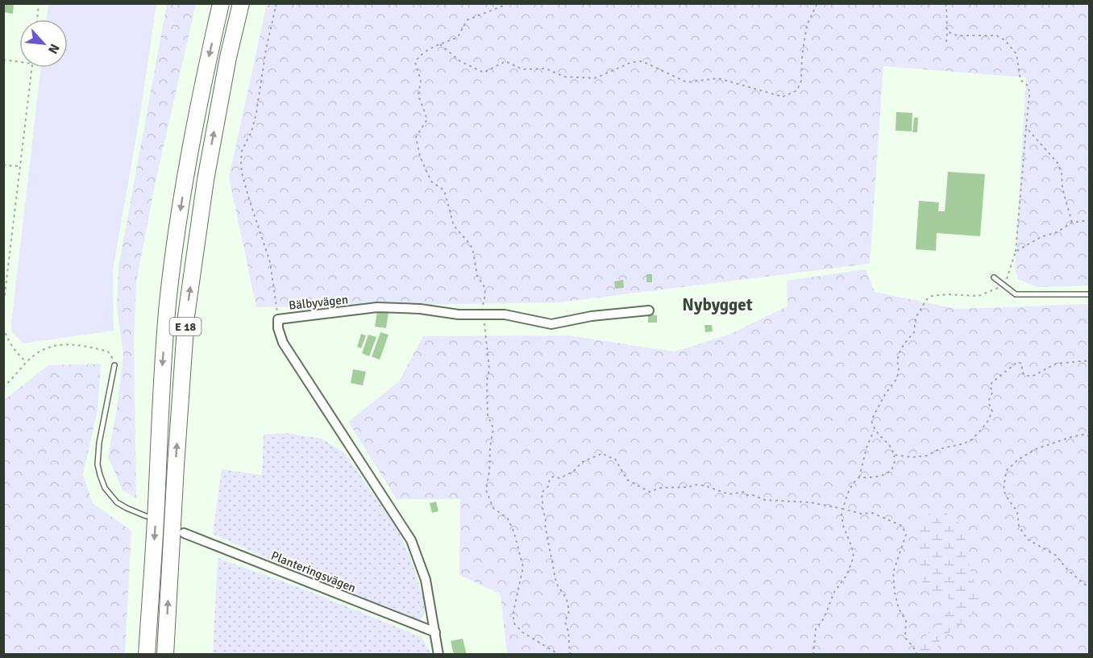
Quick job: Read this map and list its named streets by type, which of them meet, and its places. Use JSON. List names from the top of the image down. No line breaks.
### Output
{"streets":{"highway":["E 18"],"street":["Bälbyvägen","Planteringsvägen"]},"crossings":[["Bälbyvägen","Planteringsvägen"]],"districts":["Nybygget"],"north":"bottom right"}
